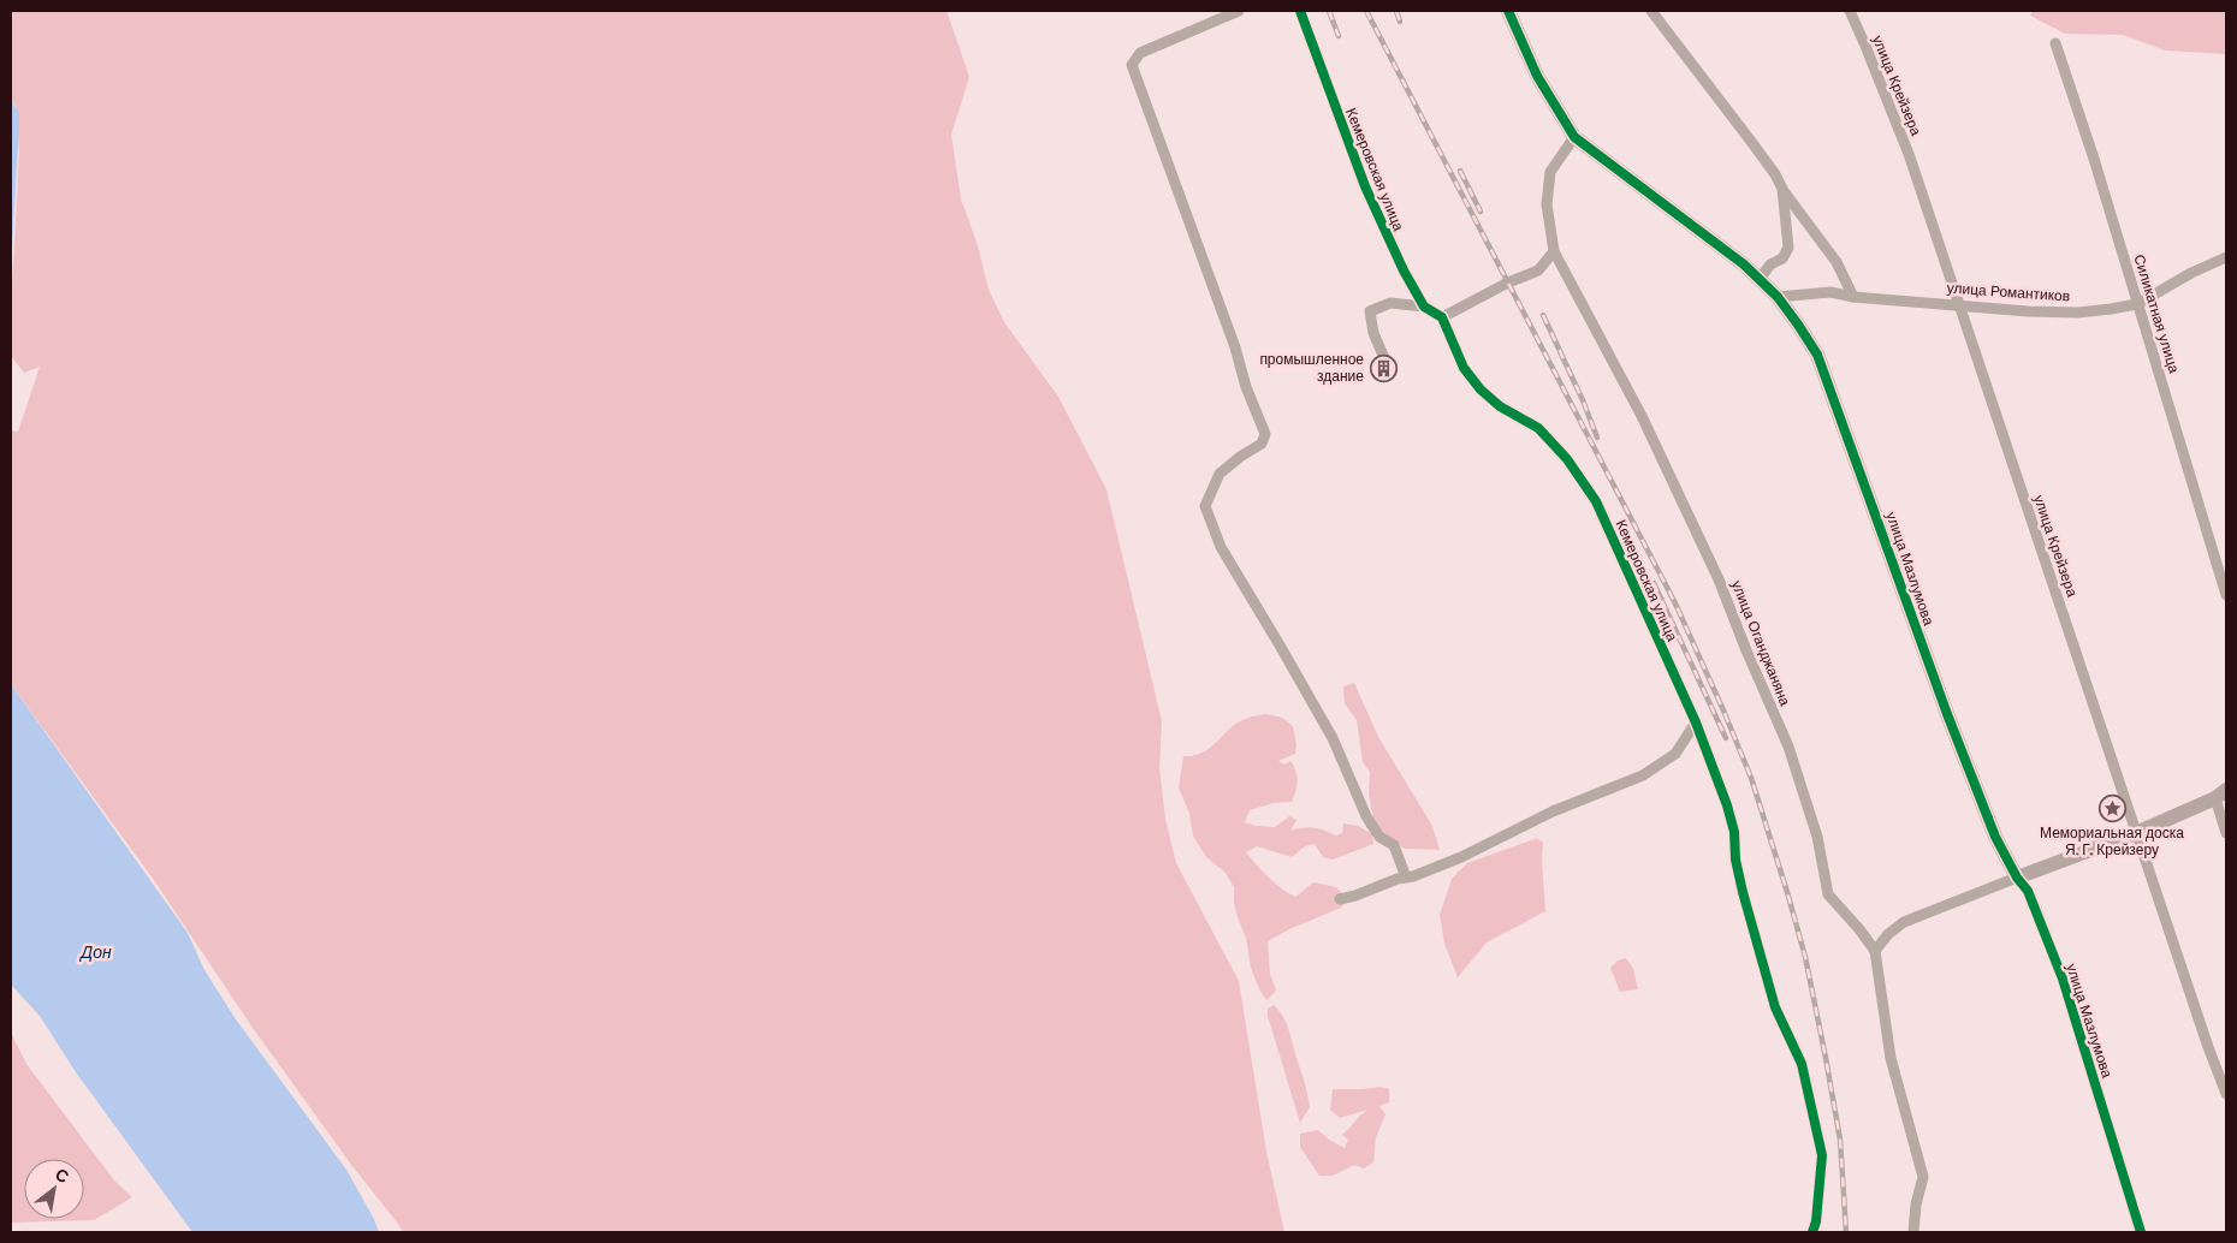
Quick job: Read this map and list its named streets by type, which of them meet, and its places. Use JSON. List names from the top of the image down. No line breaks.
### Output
{"streets":{"street":["улица Крейзера","Кемеровская улица","улица Романтиков","Силикатная улица","улица Мазлумова","улица Оганджаняна"]},"crossings":[["улица Крейзера","улица Романтиков"],["улица Романтиков","Силикатная улица"],["улица Романтиков","улица Мазлумова"],["улица Мазлумова","улица Оганджаняна"]],"water":["Дон"],"places":{"building":["промышленное здание"],"place":["Мемориальная доска Я. Г. Крейзеру"]},"north":"top right"}
